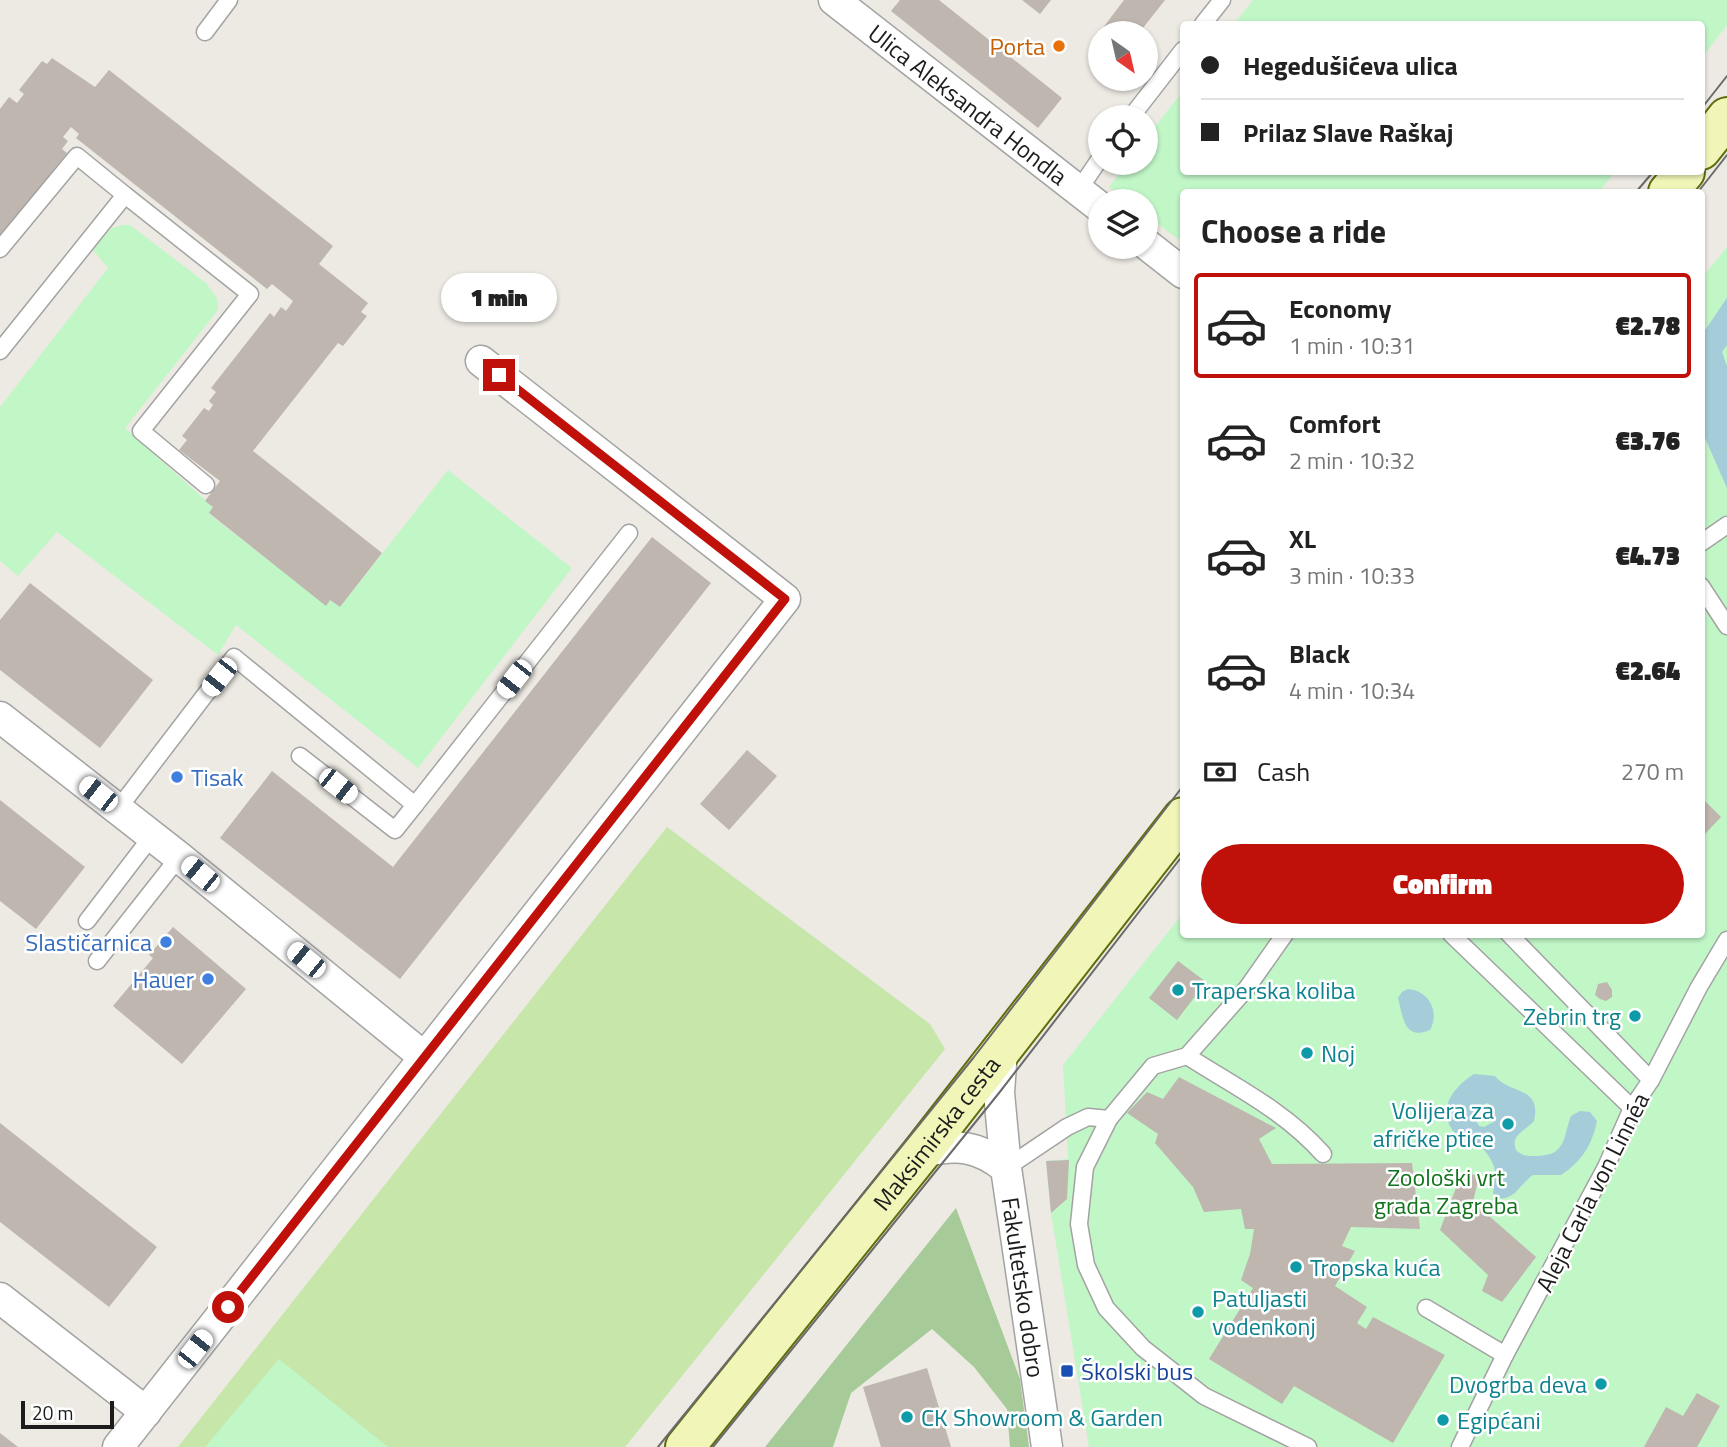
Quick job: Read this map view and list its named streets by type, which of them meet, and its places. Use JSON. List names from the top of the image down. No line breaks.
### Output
{"streets":{"main road":["Maksimirska cesta"],"street":["Ulica Aleksandra Hondla","Fakultetsko dobro"],"lane":["Aleja Carla von Linnéa"]},"crossings":[["Maksimirska cesta","Fakultetsko dobro"]],"parks":["Zoološki vrt grada Zagreba"],"places":{"other":["Porta","Tisak","Slastičarnica","Hauer","Traperska koliba","Zebrin trg","Noj","Volijera za afričke ptice","Tropska kuća","Patuljasti vodenkonj","Dvogrba deva","CK Showroom & Garden","Egipćani"],"transit":["Školski bus"]},"scale_bar":"20 m","north":"bottom right","page":{"banner":["Hegedušićeva ulica","Prilaz Slave Raškaj"],"heading":"Choose a ride","bubble":"1 min","list":[{"name":"Economy","note":"1 min · 10:31","value":"€2.78"},{"name":"Comfort","note":"2 min · 10:32","value":"€3.76"},{"name":"XL","note":"3 min · 10:33","value":"€4.73"},{"name":"Black","note":"4 min · 10:34","value":"€2.64"}],"pay":["Cash","270 m"],"buttons":"Confirm","scale":"20 m"}}
